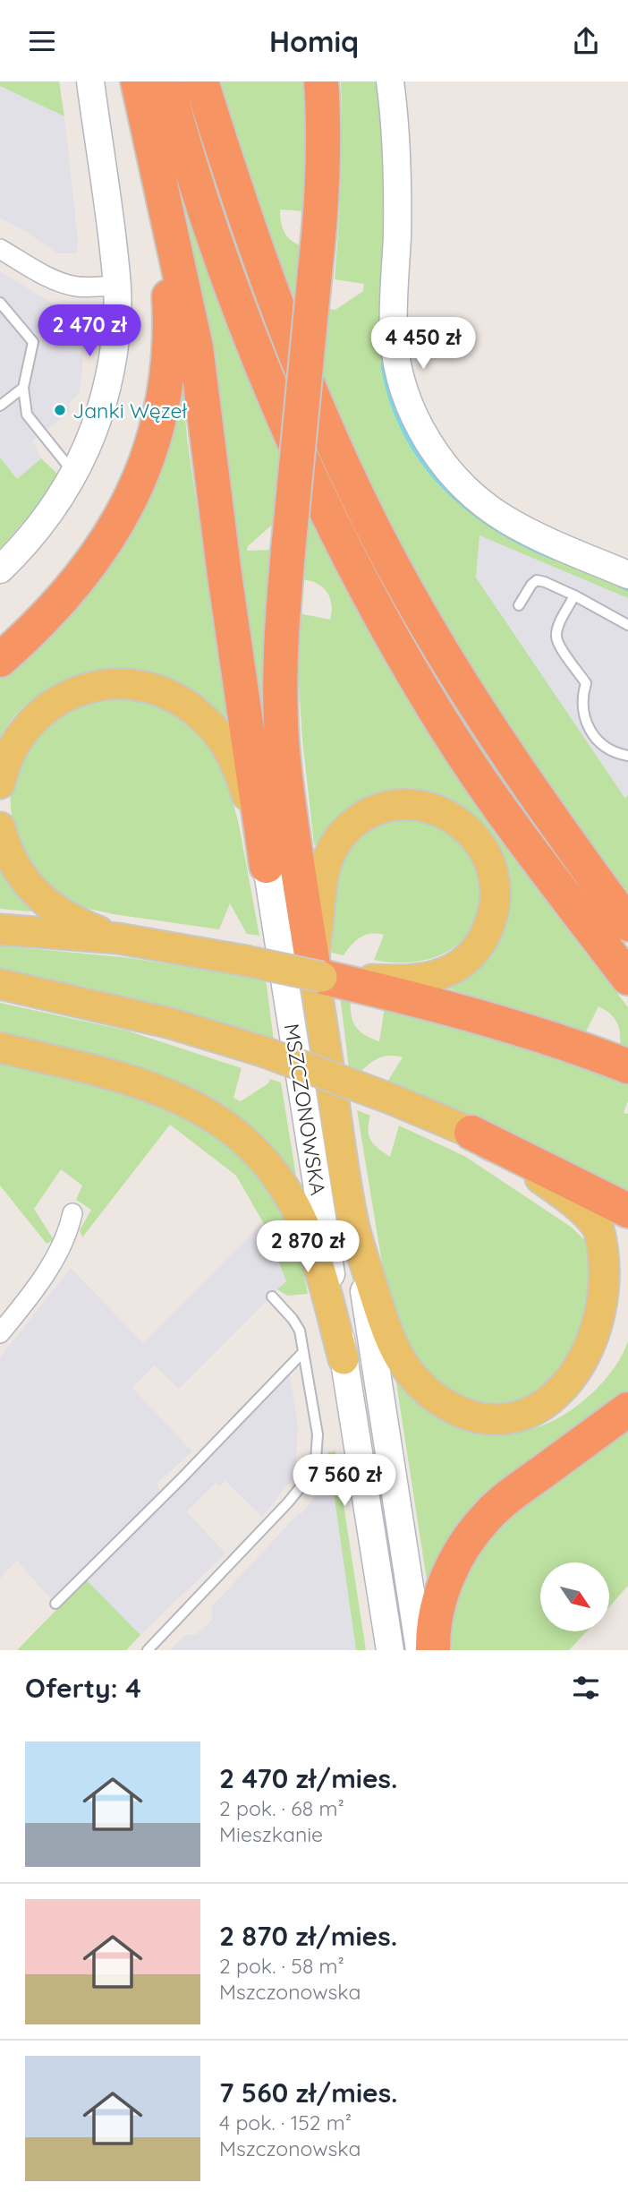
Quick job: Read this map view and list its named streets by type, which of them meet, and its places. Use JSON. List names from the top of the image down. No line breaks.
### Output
{"streets":{"main road":["MSZCZONOWSKA"]},"places":["Janki Węzeł"],"north":"bottom right","page":{"header":"Homiq","price":["2 470 zł","4 450 zł","2 870 zł","7 560 zł"],"heading":"Oferty: 4","list":[{"name":"2 470 zł/mies.","note":"2 pok. · 68 m² · Mieszkanie"},{"name":"2 870 zł/mies.","note":"2 pok. · 58 m² · Mszczonowska"},{"name":"7 560 zł/mies.","note":"4 pok. · 152 m² · Mszczonowska"}]}}
